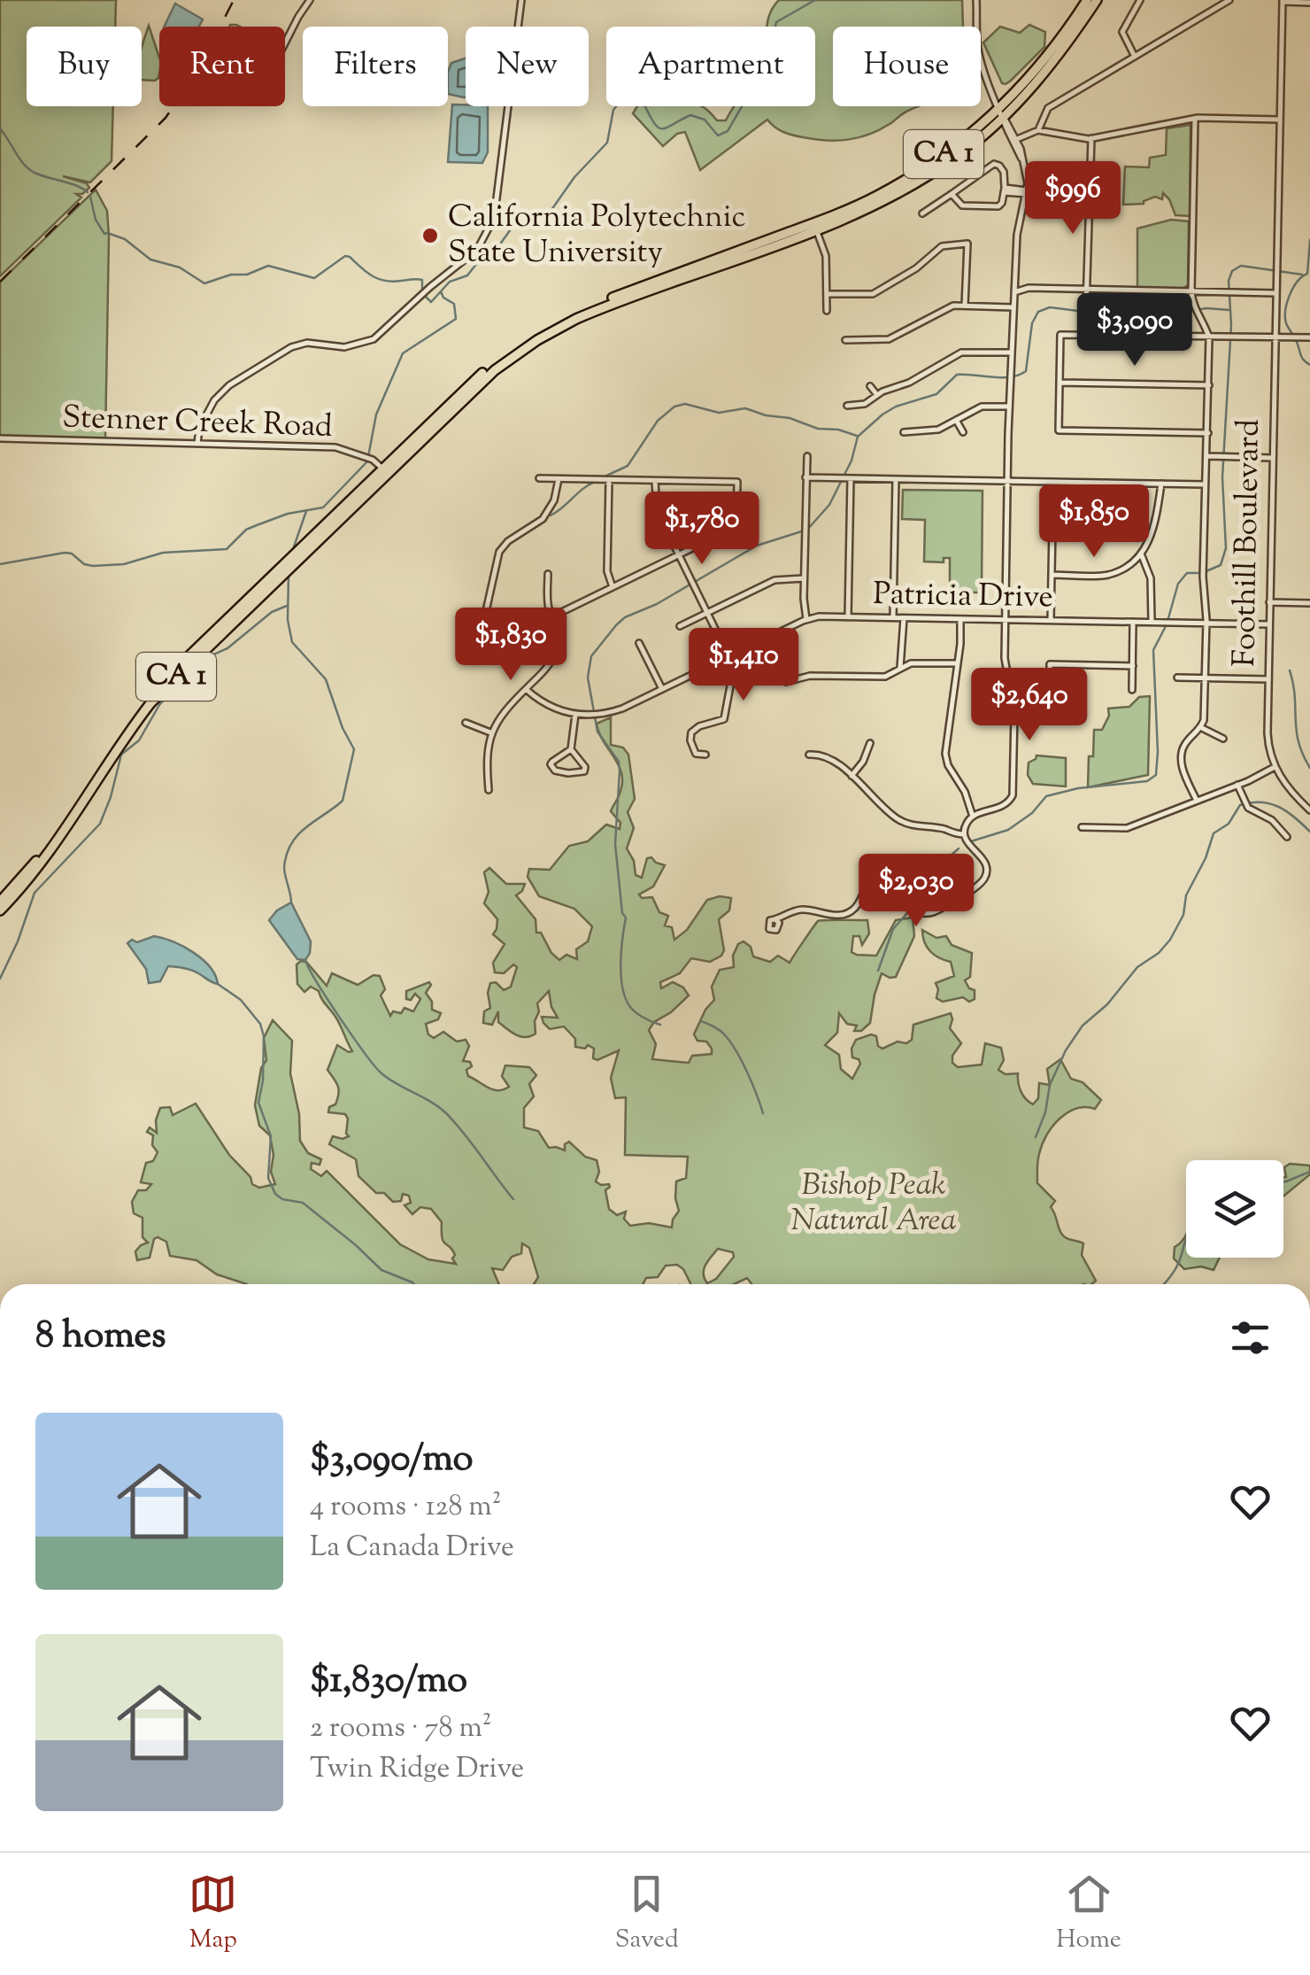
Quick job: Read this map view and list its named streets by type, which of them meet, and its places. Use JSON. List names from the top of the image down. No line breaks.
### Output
{"streets":{"highway":["CA 1"],"street":["Stenner Creek Road","Foothill Boulevard","Patricia Drive"]},"crossings":[["CA 1","Stenner Creek Road"],["Foothill Boulevard","Patricia Drive"]],"parks":["Bishop Peak Natural Area"],"places":["California Polytechnic State University"],"page":{"chip":["Buy","Rent","Filters","New","Apartment","House"],"price":["$996","$3,090","$1,850","$1,780","$1,830","$1,410","$2,640","$2,030"],"heading":"8 homes","list":[{"name":"$3,090/mo","note":"4 rooms · 128 m² · La Canada Drive"},{"name":"$1,830/mo","note":"2 rooms · 78 m² · Twin Ridge Drive"}],"tabs":["Map","Saved","Home"]}}
